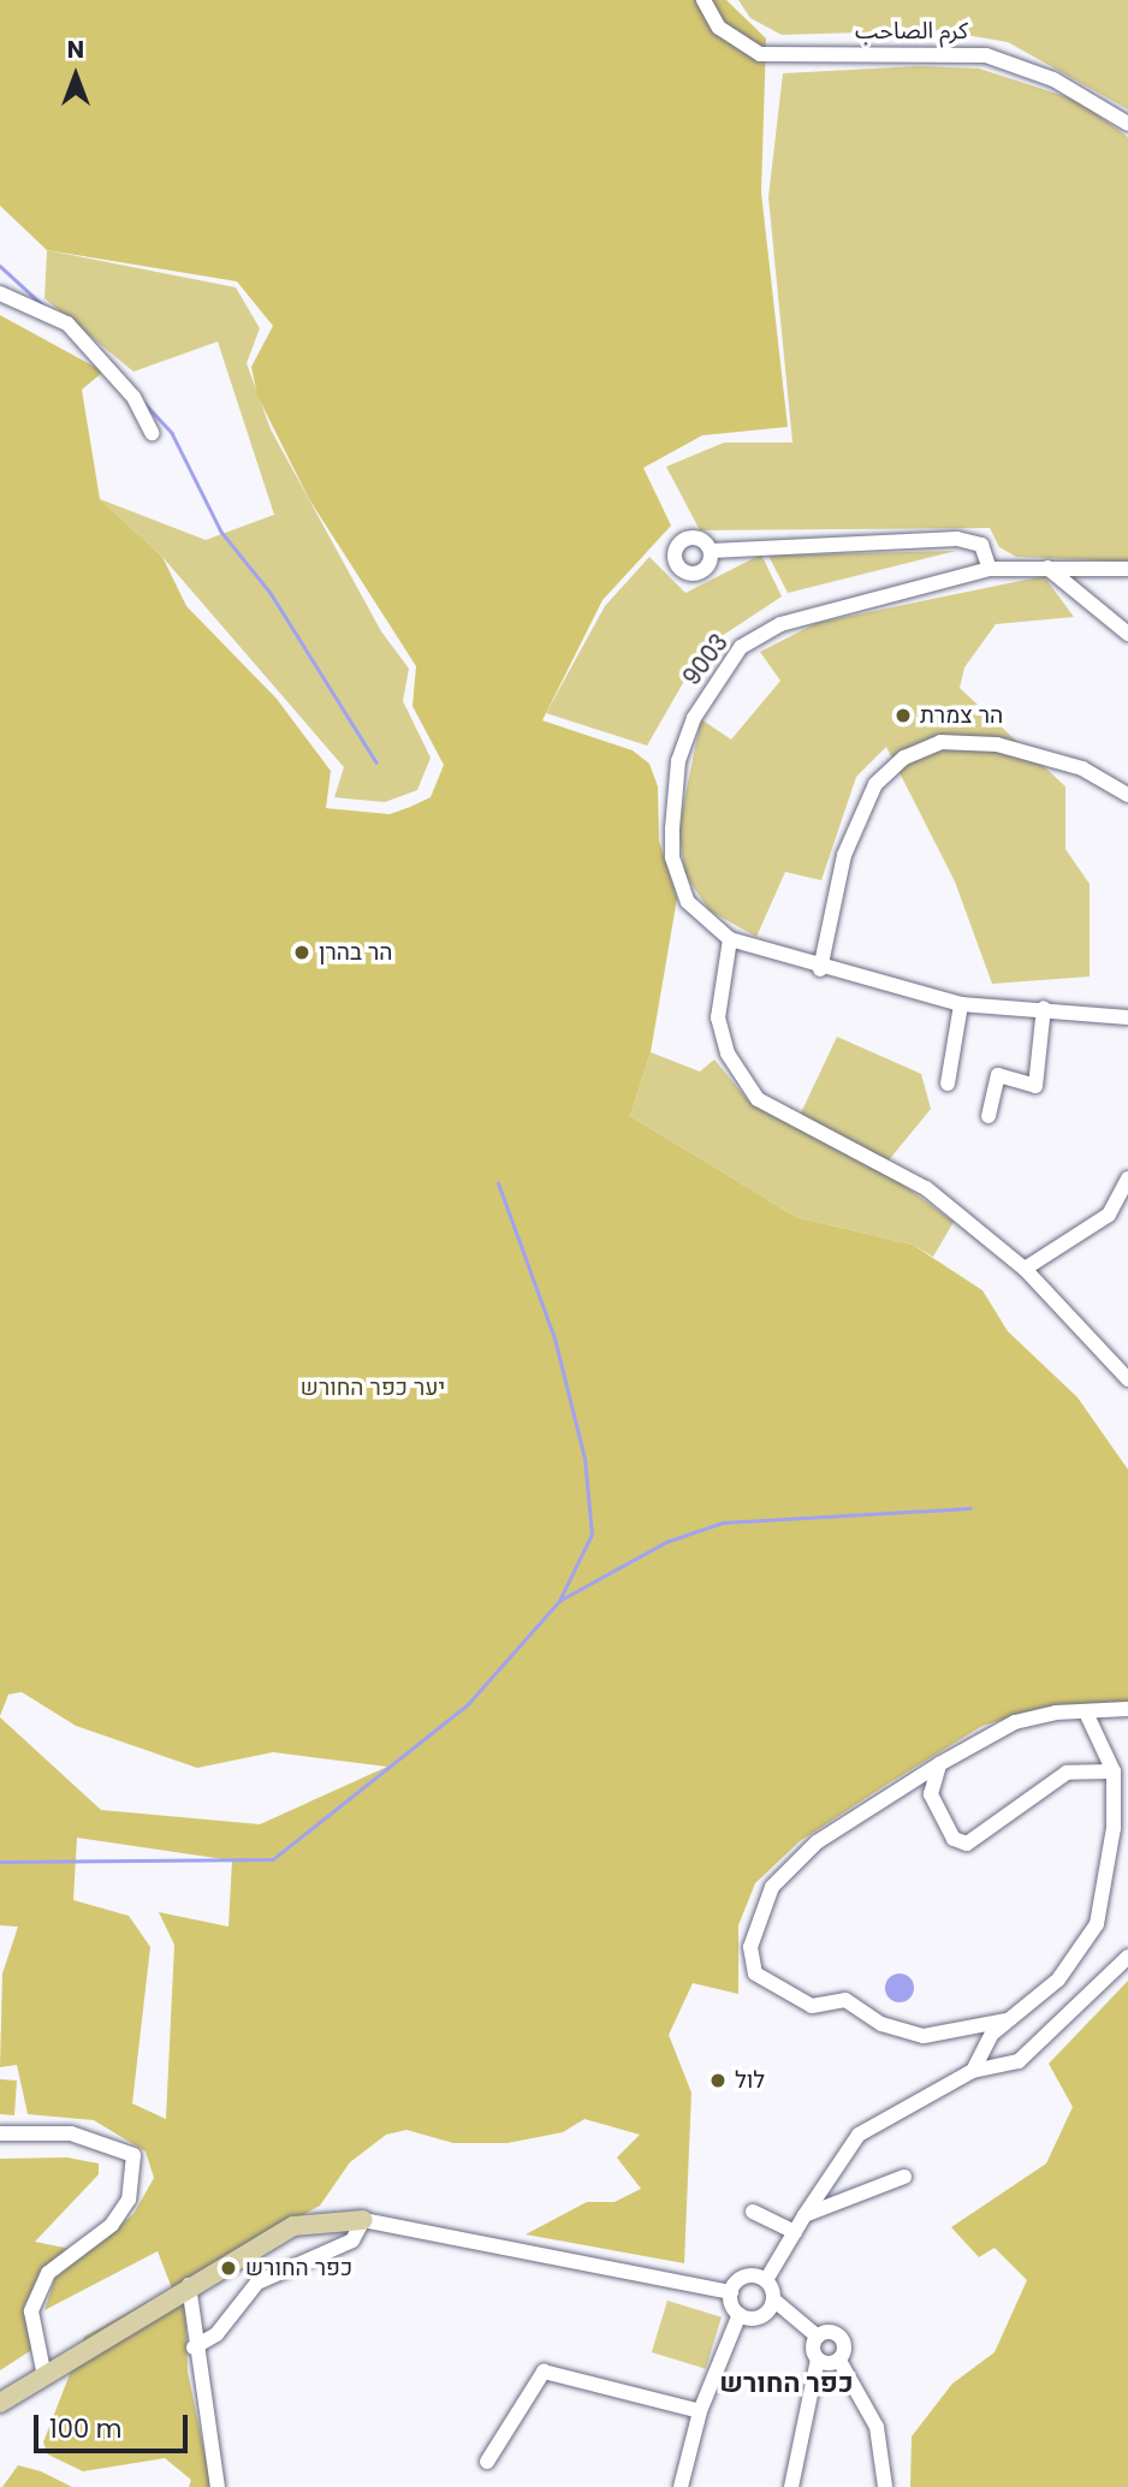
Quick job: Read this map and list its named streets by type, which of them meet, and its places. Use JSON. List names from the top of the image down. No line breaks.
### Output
{"streets":{"street":["كرم الصاحب","9003"]},"districts":["כפר החורש"],"parks":["יער כפר החורש"],"places":["הר צמרת","הר בהרן","לול","כפר החורש"],"scale_bar":"100 m","north":"top"}
